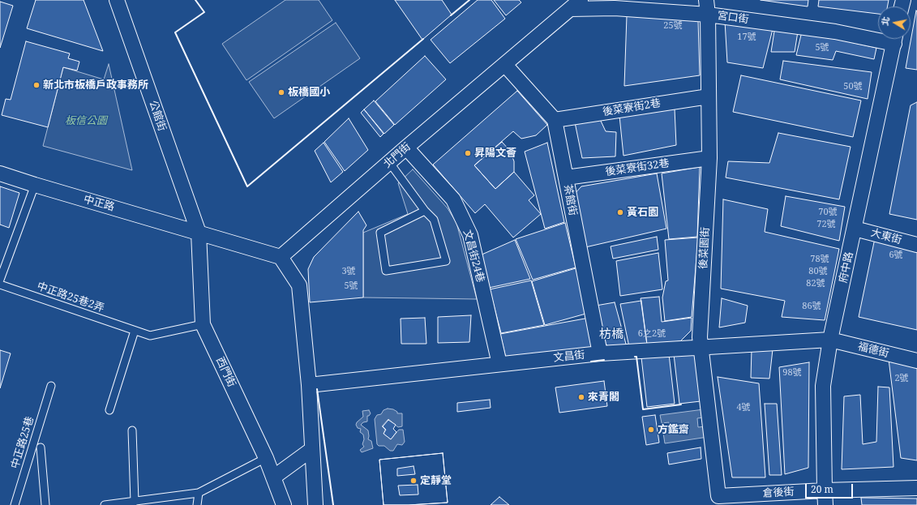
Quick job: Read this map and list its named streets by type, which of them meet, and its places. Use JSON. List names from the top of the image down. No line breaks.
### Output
{"streets":{"street":["宮口街","後菜寮街2巷","公館街","北門街","後菜寮街32巷","茶館街","中正路","大東街","後菜園街","文昌街24巷","府中路","福德街","文昌街","西門街","倉後街"],"lane":["中正路25巷2弄","中正路25巷"]},"crossings":[["宮口街","北門街"],["宮口街","後菜園街"],["後菜寮街2巷","茶館街"],["後菜寮街2巷","後菜園街"],["公館街","中正路"],["公館街","西門街"],["北門街","文昌街24巷"],["後菜寮街32巷","茶館街"],["後菜寮街32巷","後菜園街"],["茶館街","文昌街"],["中正路","西門街"],["大東街","府中路"],["後菜園街","文昌街"],["後菜園街","倉後街"],["文昌街24巷","文昌街"],["府中路","福德街"],["府中路","文昌街"],["府中路","倉後街"],["中正路25巷2弄","西門街"],["福德街","文昌街"]],"districts":["枋橋"],"parks":["板信公園"],"places":["新北市板橋戶政事務所","板橋國小","昇陽文薈","黃石園","來青閣","方鑑齋","定靜堂"],"house_numbers":["25號","17號","5號","50號","70號","72號","6號","78號","3號","80號","82號","5號","86號","6之2號","98號","2號","4號"],"scale_bar":"20 m","north":"left"}
